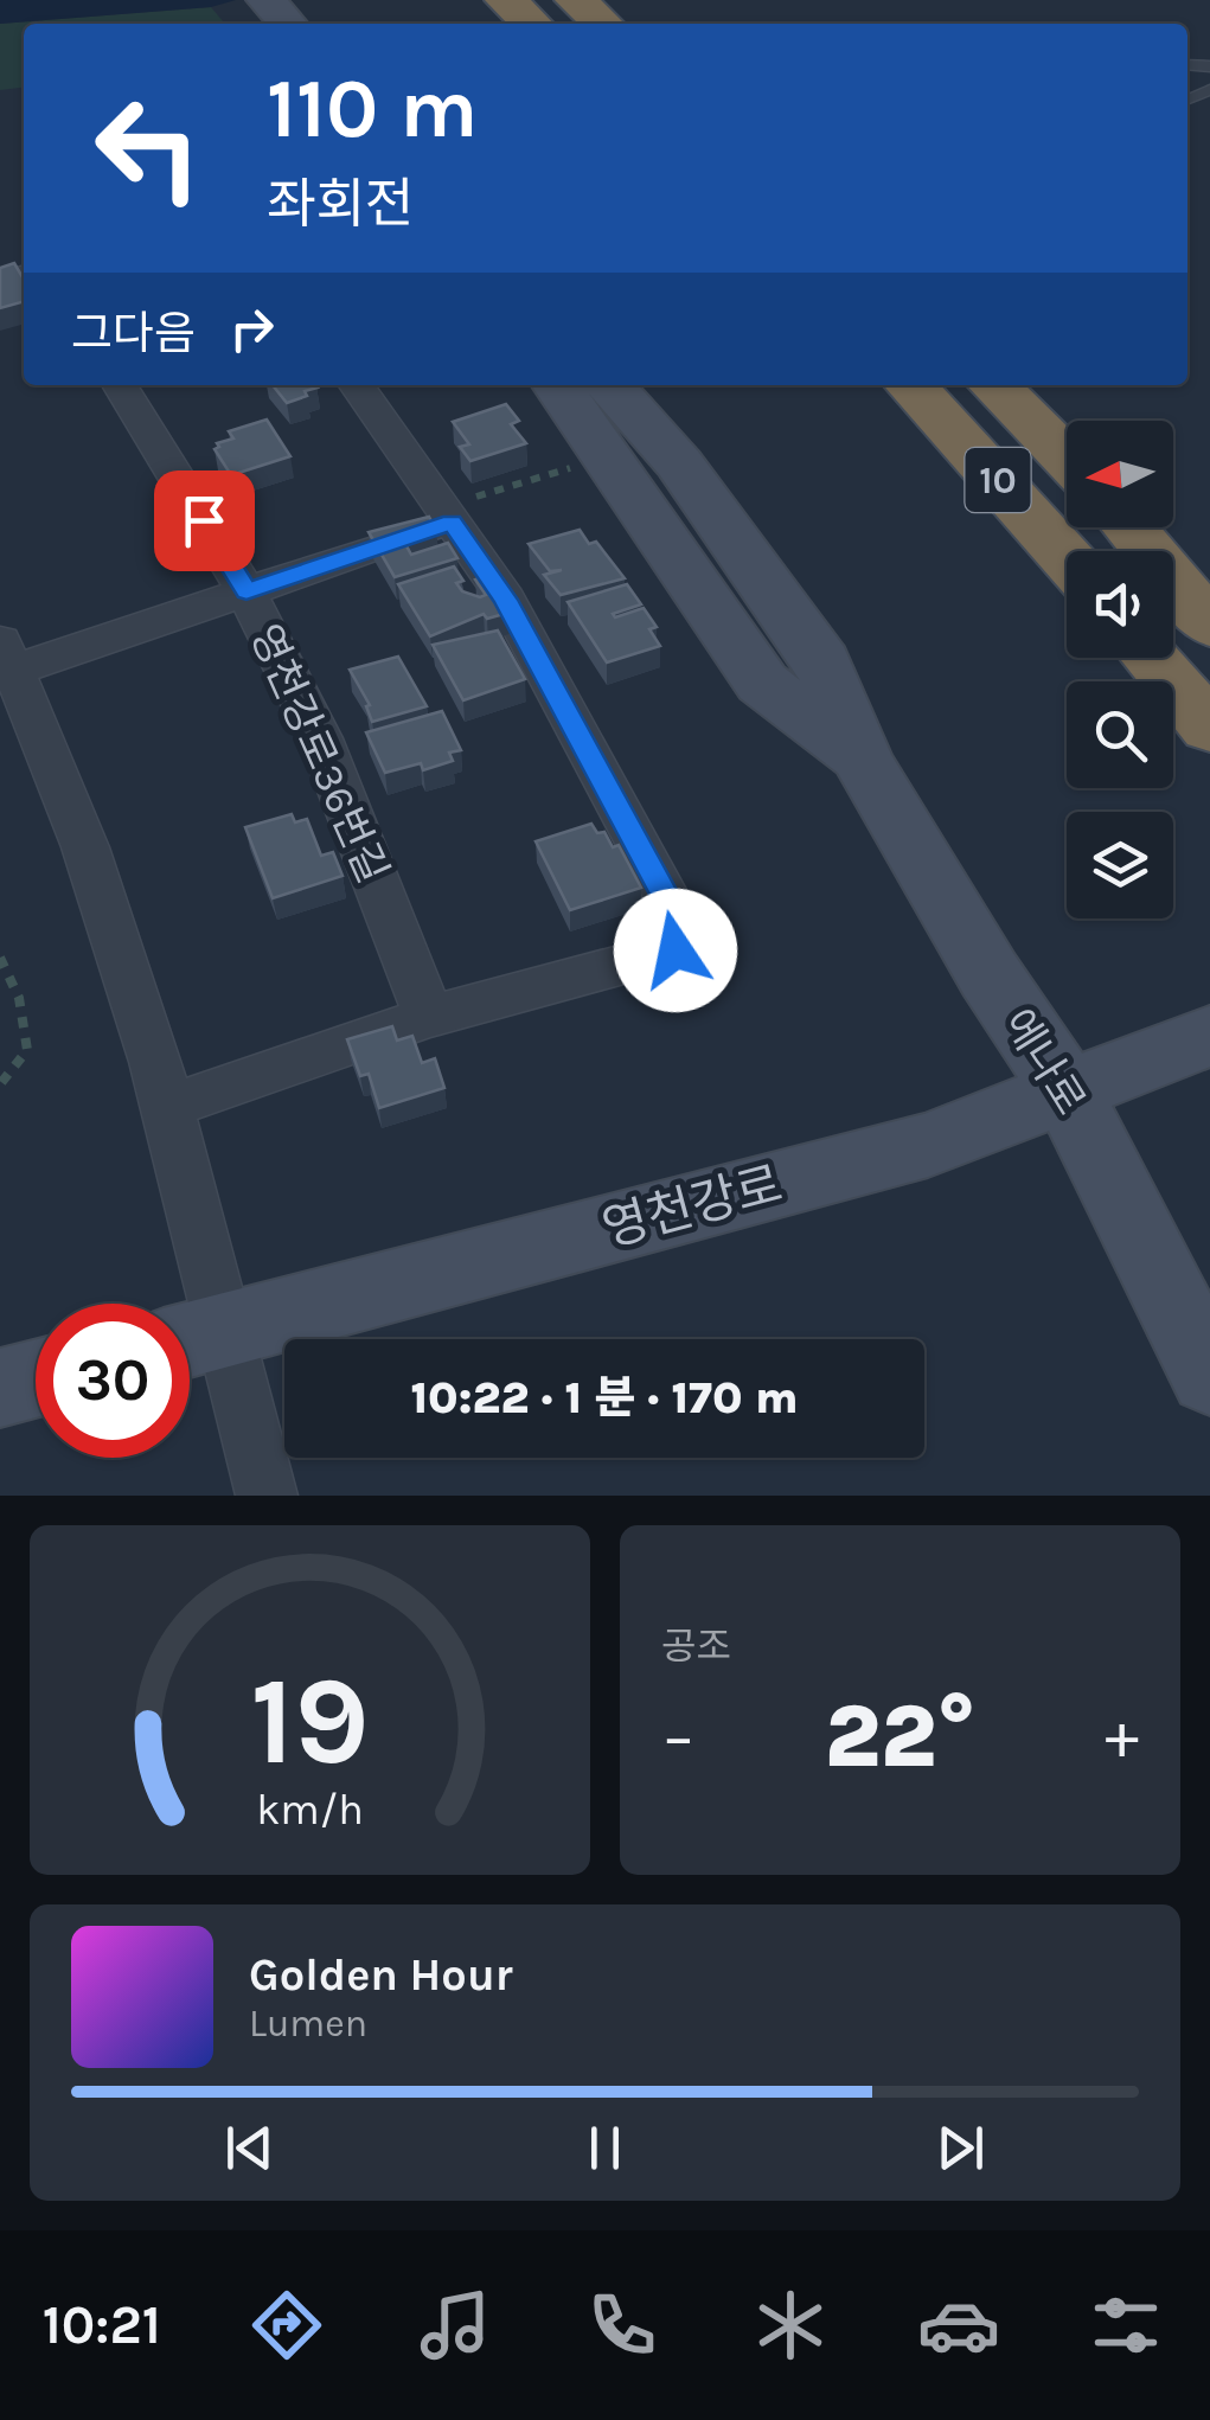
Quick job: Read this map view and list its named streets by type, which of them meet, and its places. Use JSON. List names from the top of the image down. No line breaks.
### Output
{"streets":{"highway":["10"],"street":["영천강로36번길","에나로","영천강로"]},"crossings":[["에나로","영천강로"]],"north":"left","page":{"turn":["110 m","좌회전"],"then":"그다음","limit":"30","trip":"10:22 · 1 분 · 170 m","tile":"공조","heat":["−","22°","+"],"song":["Golden Hour","Lumen"],"tabs":"10:21","gauge":["19","km/h"]}}
